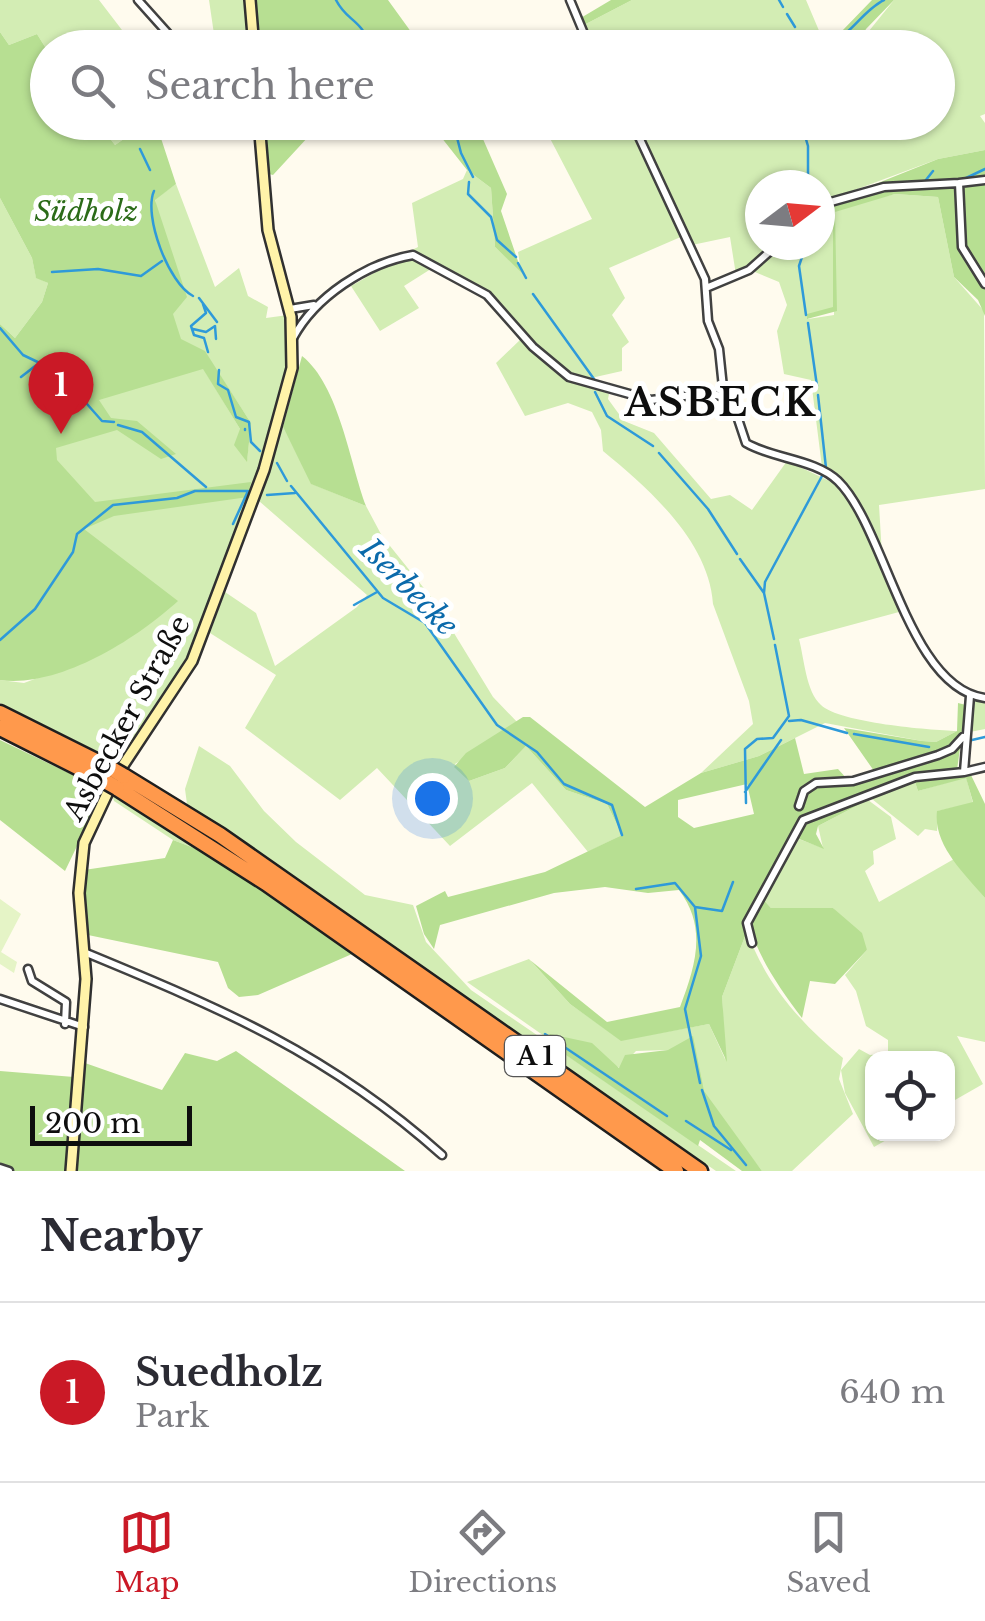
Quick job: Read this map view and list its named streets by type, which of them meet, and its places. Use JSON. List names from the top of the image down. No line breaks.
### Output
{"streets":{"highway":["A 1"],"main road":["Asbecker Straße"]},"districts":["ASBECK"],"water":["Iserbecke"],"parks":["Südholz"],"scale_bar":"200 m","north":"right","page":{"search":"Search here","pins":"1","scale":"200 m","heading":"Nearby","list":[{"mark":"1","name":"Suedholz","note":"Park","value":"640 m"}],"nav":["Map","Directions","Saved"]}}
